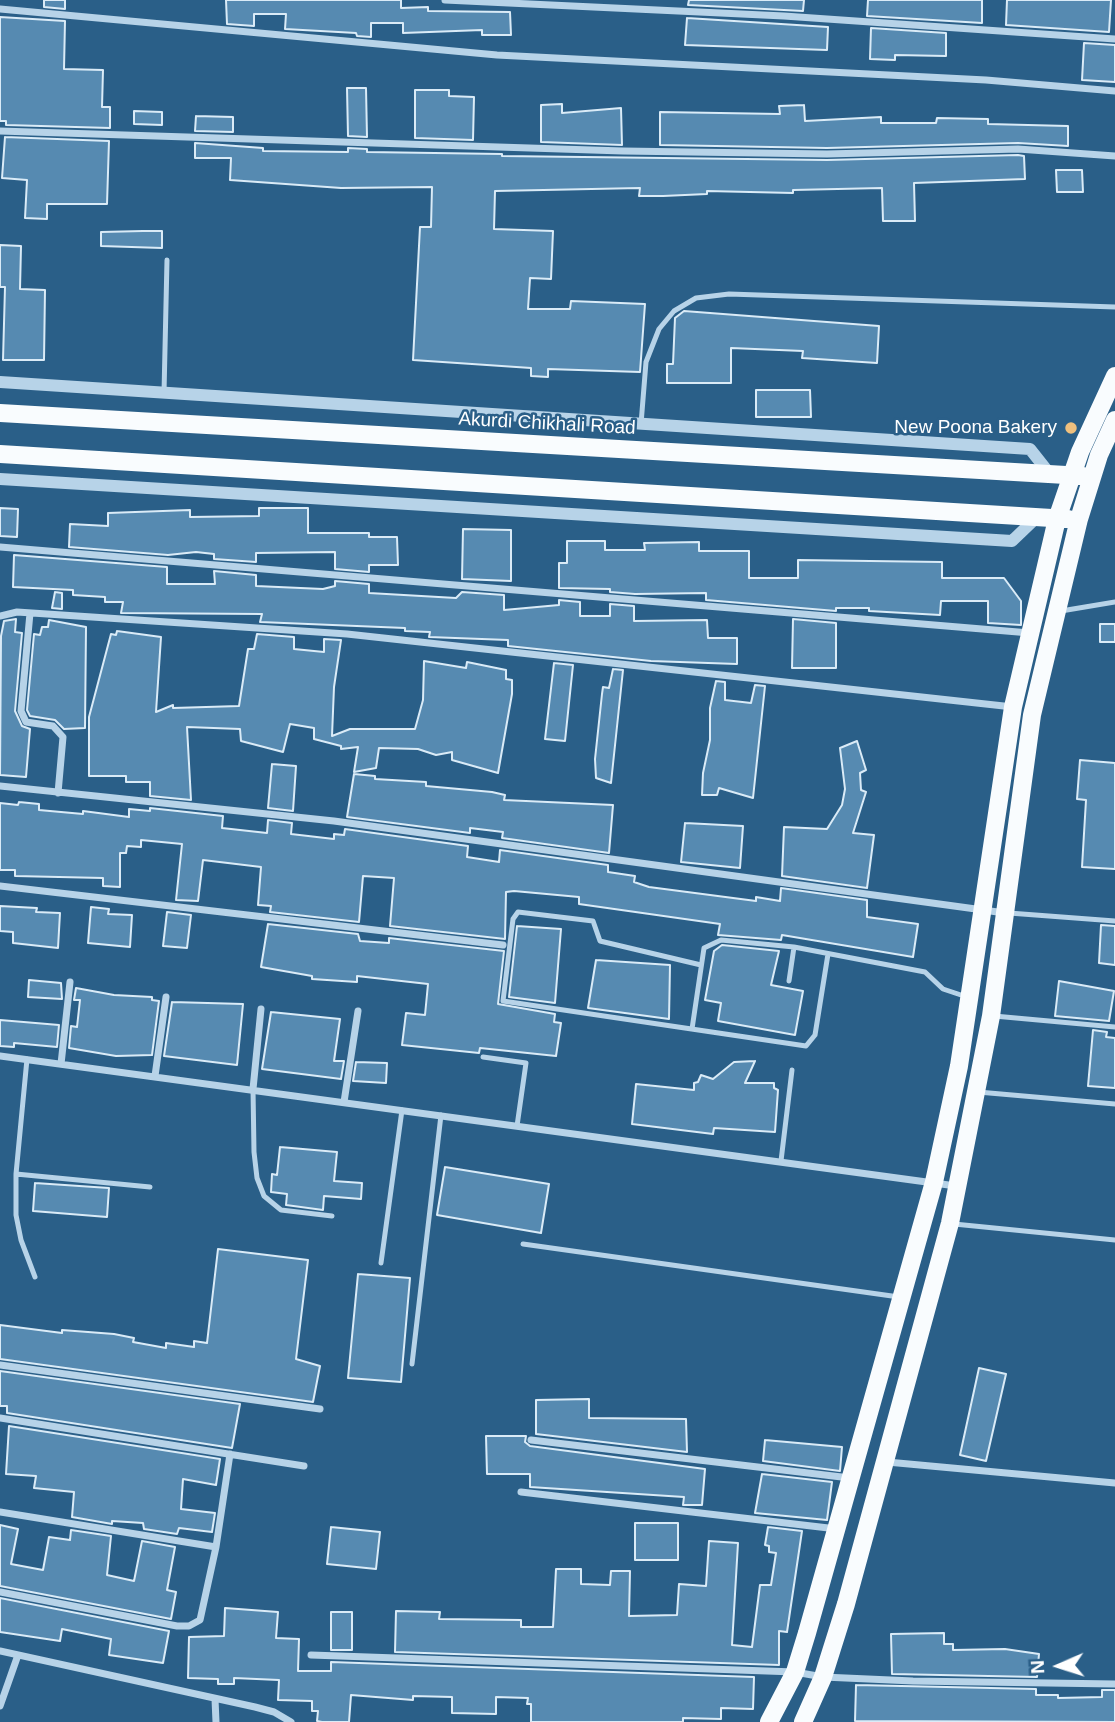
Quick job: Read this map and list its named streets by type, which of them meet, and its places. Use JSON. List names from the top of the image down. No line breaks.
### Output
{"streets":{"main road":["Akurdi Chikhali Road"]},"places":["New Poona Bakery"],"north":"left"}
